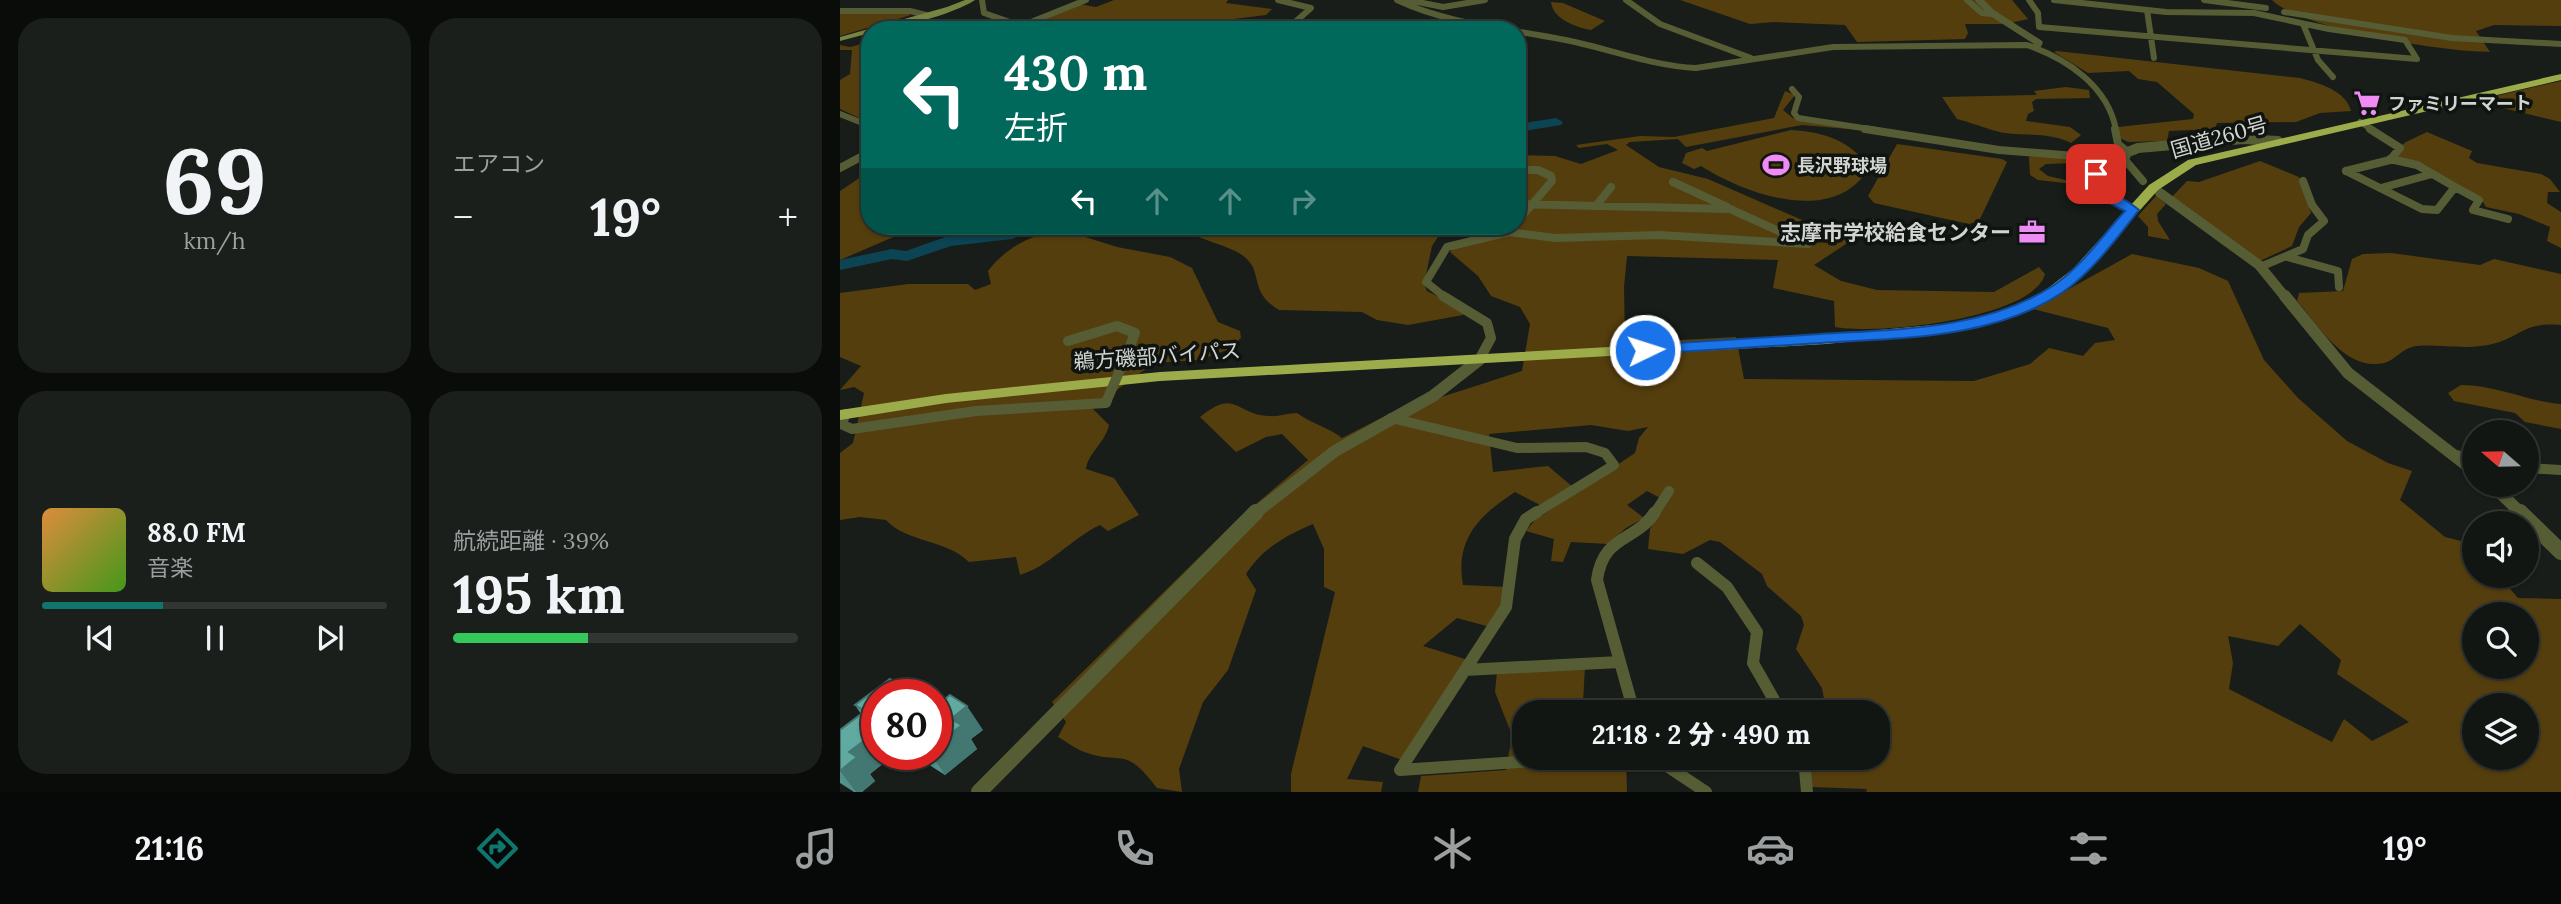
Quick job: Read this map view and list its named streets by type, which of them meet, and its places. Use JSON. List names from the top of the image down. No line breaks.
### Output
{"streets":{"highway":["国道260号","鵜方磯部バイパス"]},"crossings":[["国道260号","鵜方磯部バイパス"]],"places":{"supermarket":["ファミリーマート"],"sports":["長沢野球場"],"office":["志摩市学校給食センター"]},"north":"left","page":{"tile":[["69","km/h"],"エアコン",["航続距離 · 39%","195 km"]],"turn":["430 m","左折"],"heat":["−","19°","+"],"song":["88.0 FM","音楽"],"limit":"80","trip":"21:18 · 2 分 · 490 m","tabs":["21:16","19°"]}}
